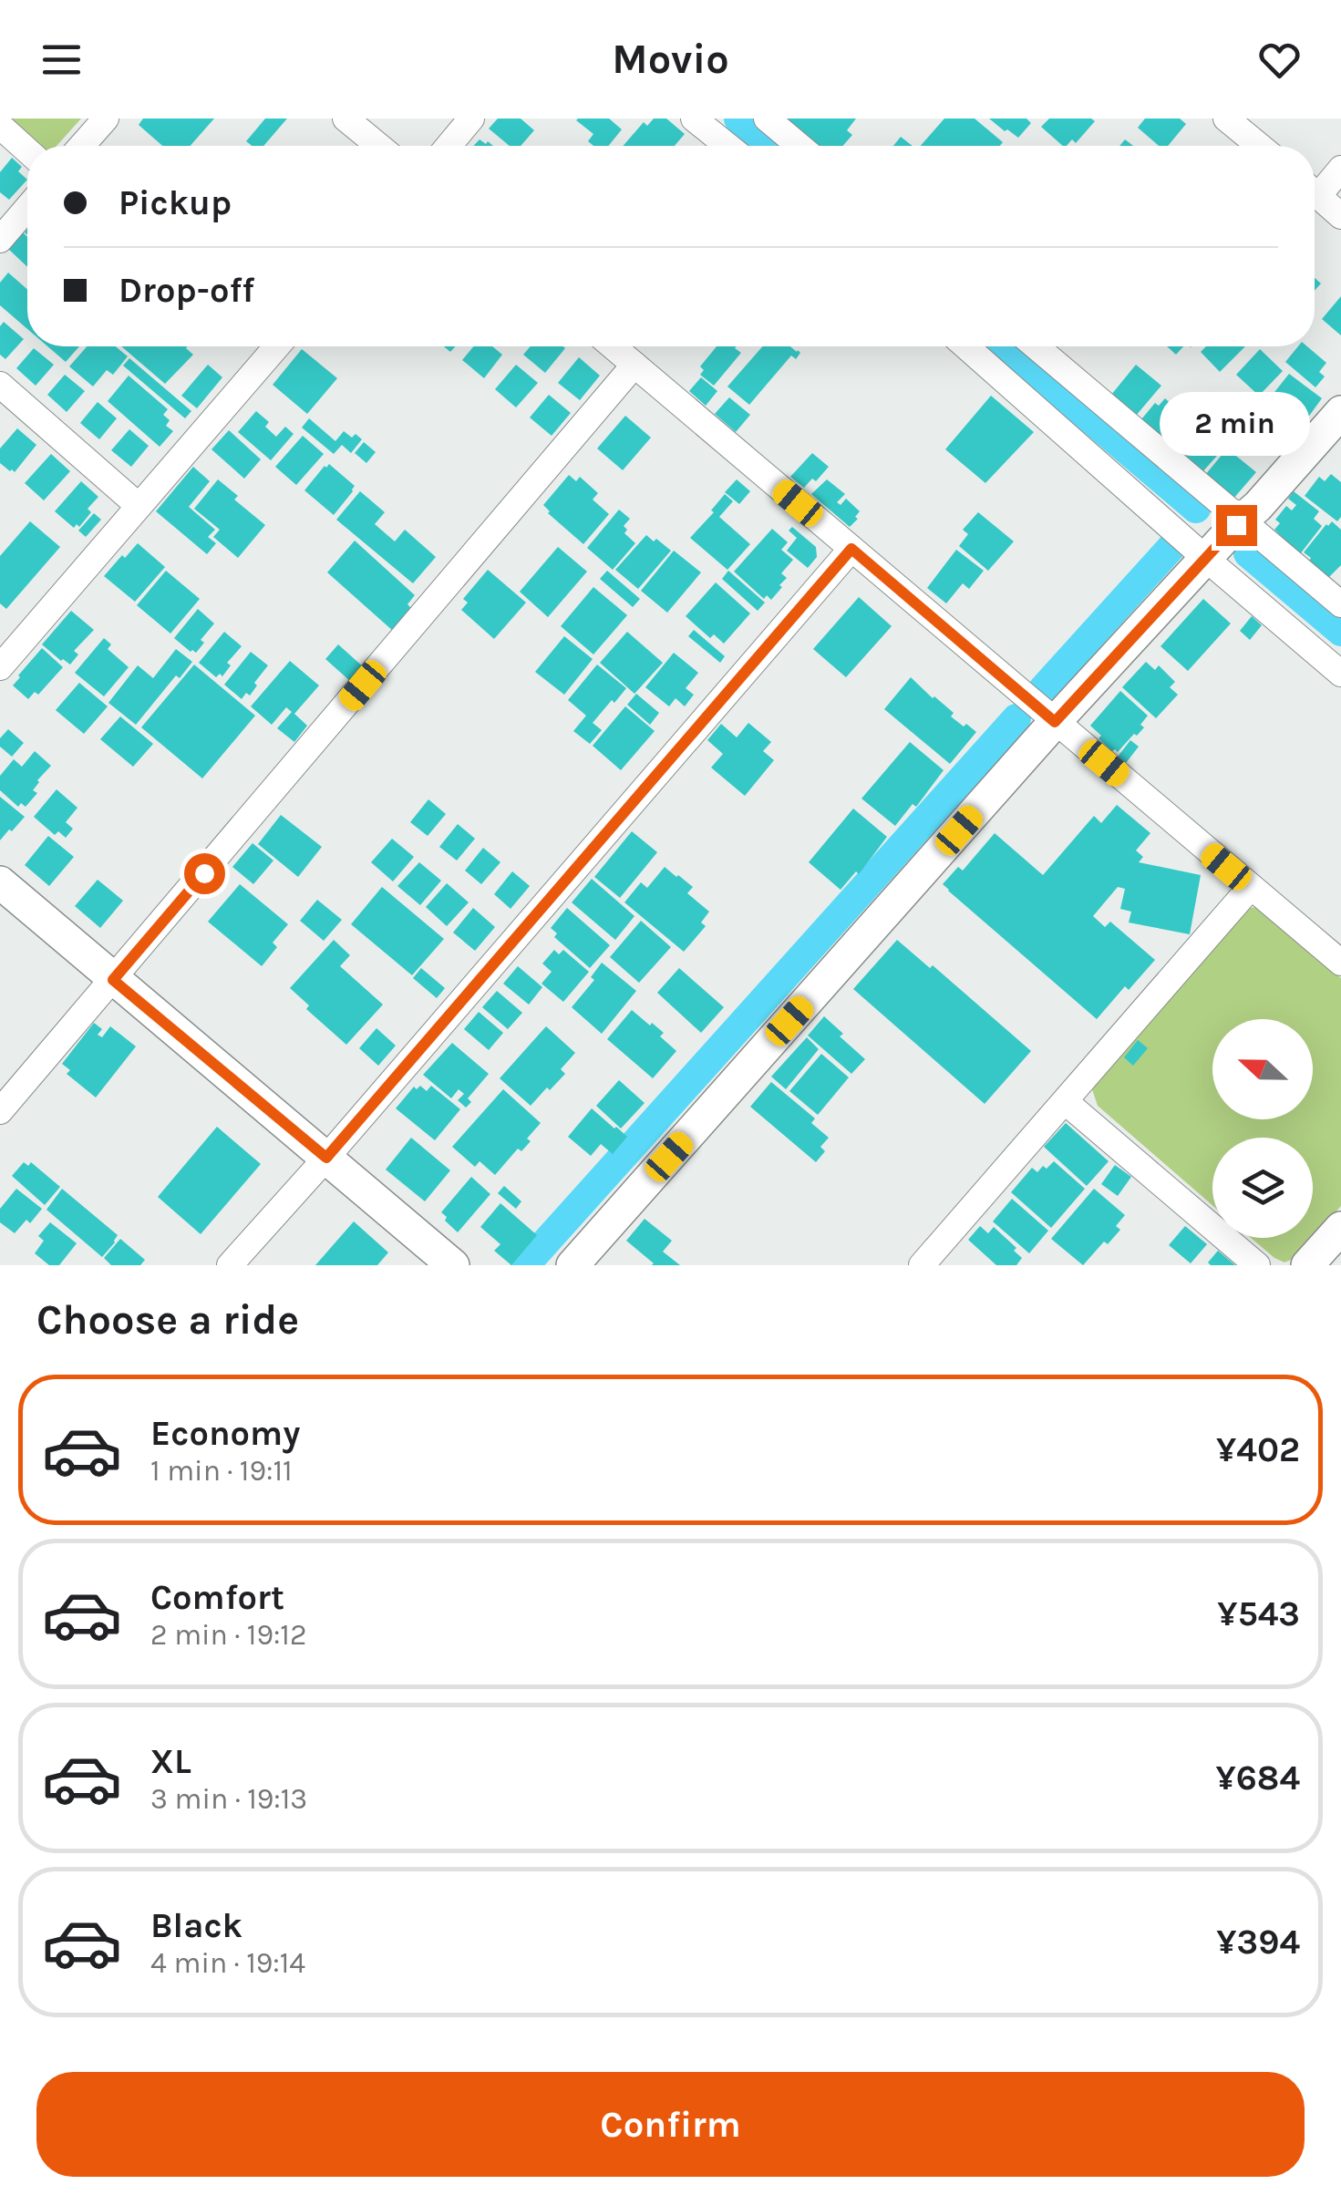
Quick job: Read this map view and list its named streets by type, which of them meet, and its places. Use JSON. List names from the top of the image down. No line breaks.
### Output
{"north":"left","page":{"header":"Movio","banner":["Pickup","Drop-off"],"bubble":"2 min","heading":"Choose a ride","list":[{"name":"Economy","note":"1 min · 19:11","value":"¥402"},{"name":"Comfort","note":"2 min · 19:12","value":"¥543"},{"name":"XL","note":"3 min · 19:13","value":"¥684"},{"name":"Black","note":"4 min · 19:14","value":"¥394"}],"buttons":"Confirm"}}
